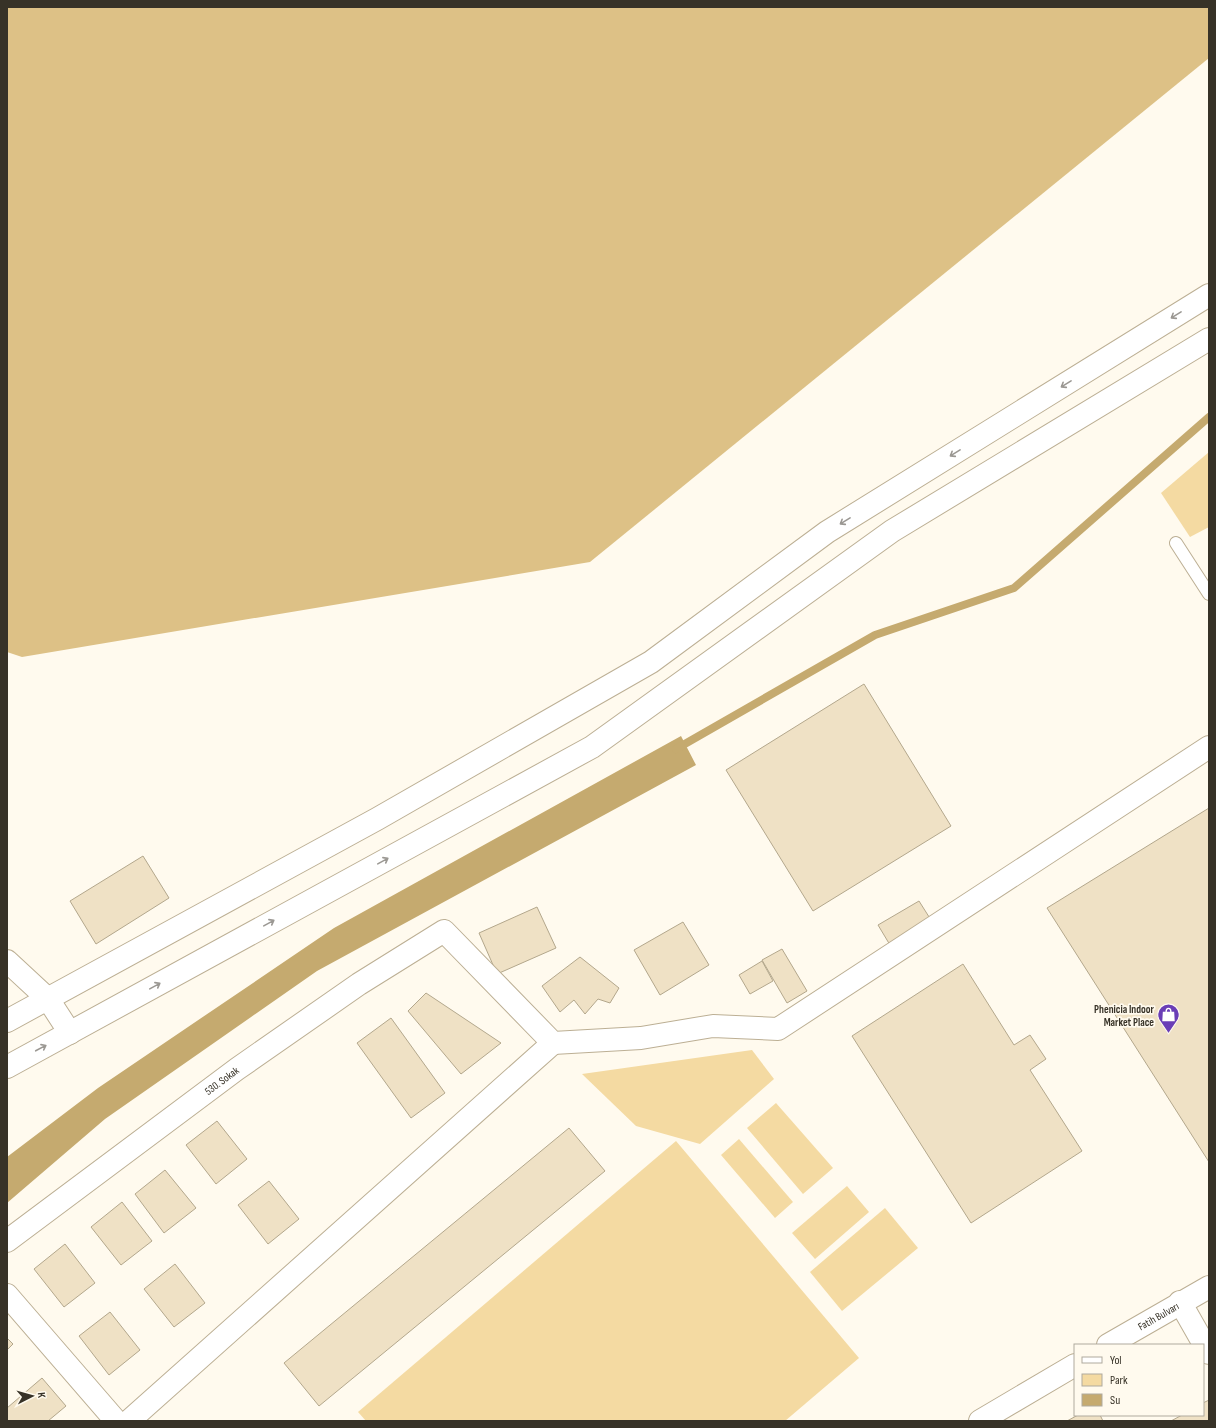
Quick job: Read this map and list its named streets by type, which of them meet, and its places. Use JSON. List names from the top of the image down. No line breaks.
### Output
{"streets":{"street":["530. Sokak","Fatih Bulvarı"]},"places":{"shop":["Phenicia Indoor Market Place"]},"legend":["Yol","Park","Su"],"north":"right"}
